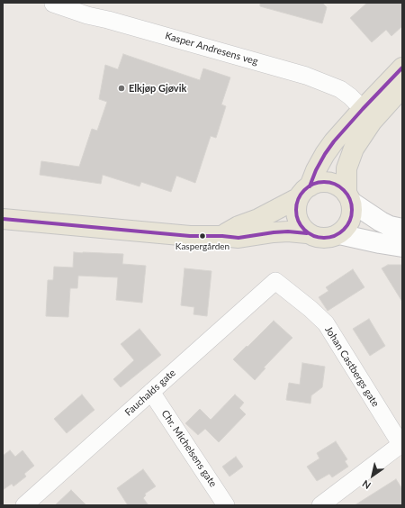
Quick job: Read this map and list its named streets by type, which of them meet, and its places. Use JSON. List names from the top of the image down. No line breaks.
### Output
{"streets":{"street":["Kasper Andresens veg","Johan Castbergs gate","Fauchalds gate","Chr. Michelsens gate"]},"crossings":[["Johan Castbergs gate","Fauchalds gate"],["Fauchalds gate","Chr. Michelsens gate"]],"places":["Elkjøp Gjøvik","Kaspergården"],"north":"bottom left"}
